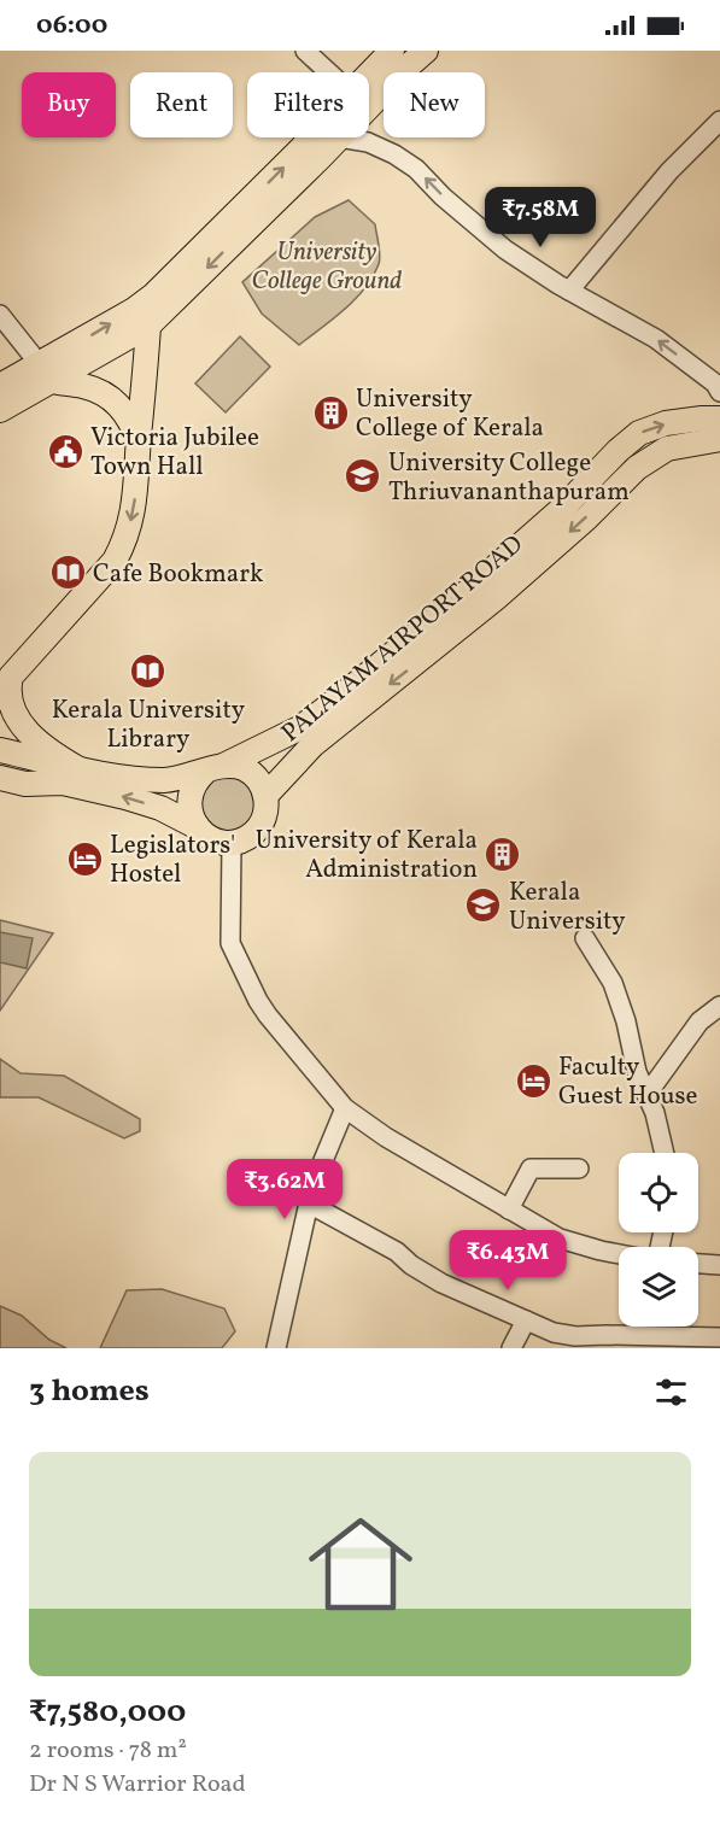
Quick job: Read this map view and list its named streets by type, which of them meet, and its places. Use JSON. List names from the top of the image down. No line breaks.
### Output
{"streets":{"main road":["PALAYAM AIRPORT ROAD"]},"parks":["University College Ground"],"places":{"building":["University College of Kerala","University of Kerala Administration"],"public building":["Victoria Jubilee Town Hall"],"school or university":["University College Thriuvananthapuram","Kerala University"],"library":["Cafe Bookmark","Kerala University Library"],"hotel":["Legislators' Hostel","Faculty Guest House"]},"page":{"status":"06:00","chip":["Buy","Rent","Filters","New"],"price":["₹7.58M","₹3.62M","₹6.43M"],"heading":"3 homes","list":[{"name":"₹7,580,000","note":"2 rooms · 78 m² · Dr N S Warrior Road"}]}}
